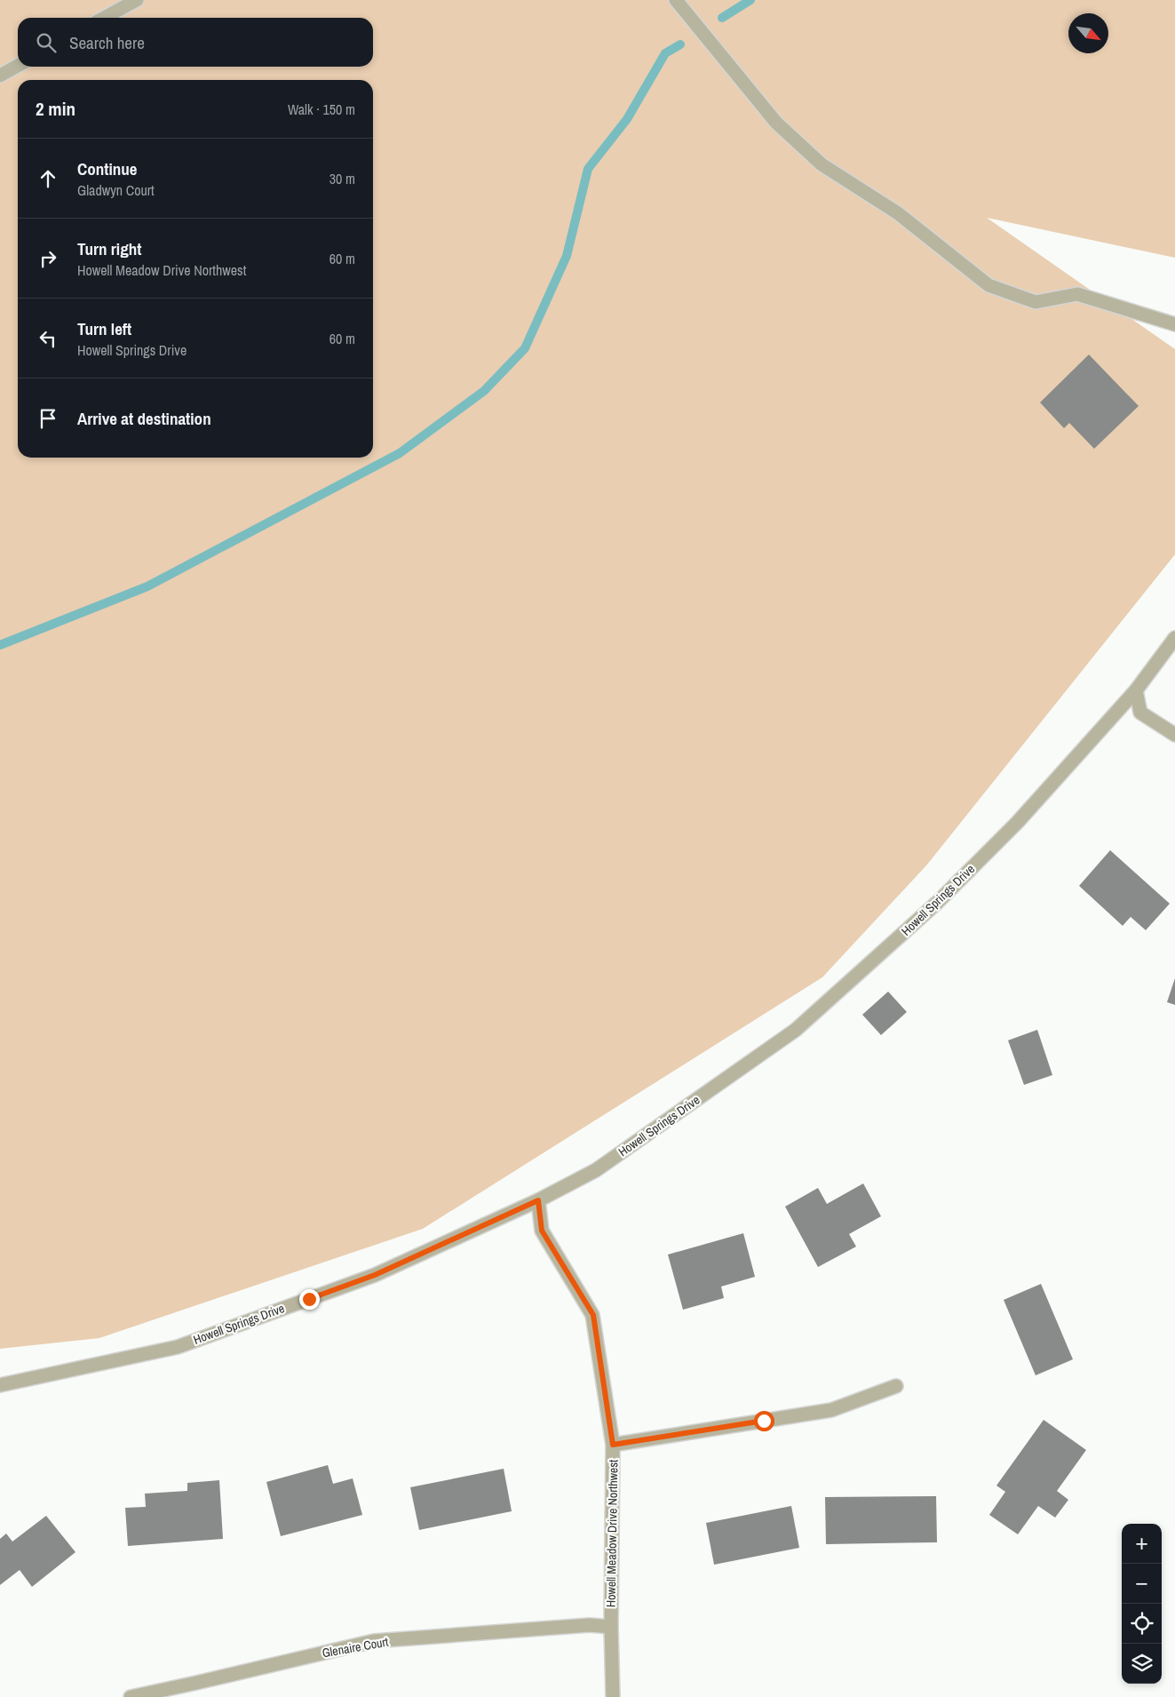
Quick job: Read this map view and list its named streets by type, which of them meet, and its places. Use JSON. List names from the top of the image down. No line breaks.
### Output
{"streets":{"street":["Howell Springs Drive","Howell Meadow Drive Northwest","Glenaire Court"]},"crossings":[["Howell Springs Drive","Howell Meadow Drive Northwest"],["Howell Meadow Drive Northwest","Glenaire Court"]],"north":"bottom right","page":{"search":"Search here","heading":["2 min","Walk · 150 m"],"list":[["Continue","Gladwyn Court","30 m"],["Turn right","Howell Meadow Drive Northwest","60 m"],["Turn left","Howell Springs Drive","60 m"],"Arrive at destination"],"map_buttons":["+","−"]}}
